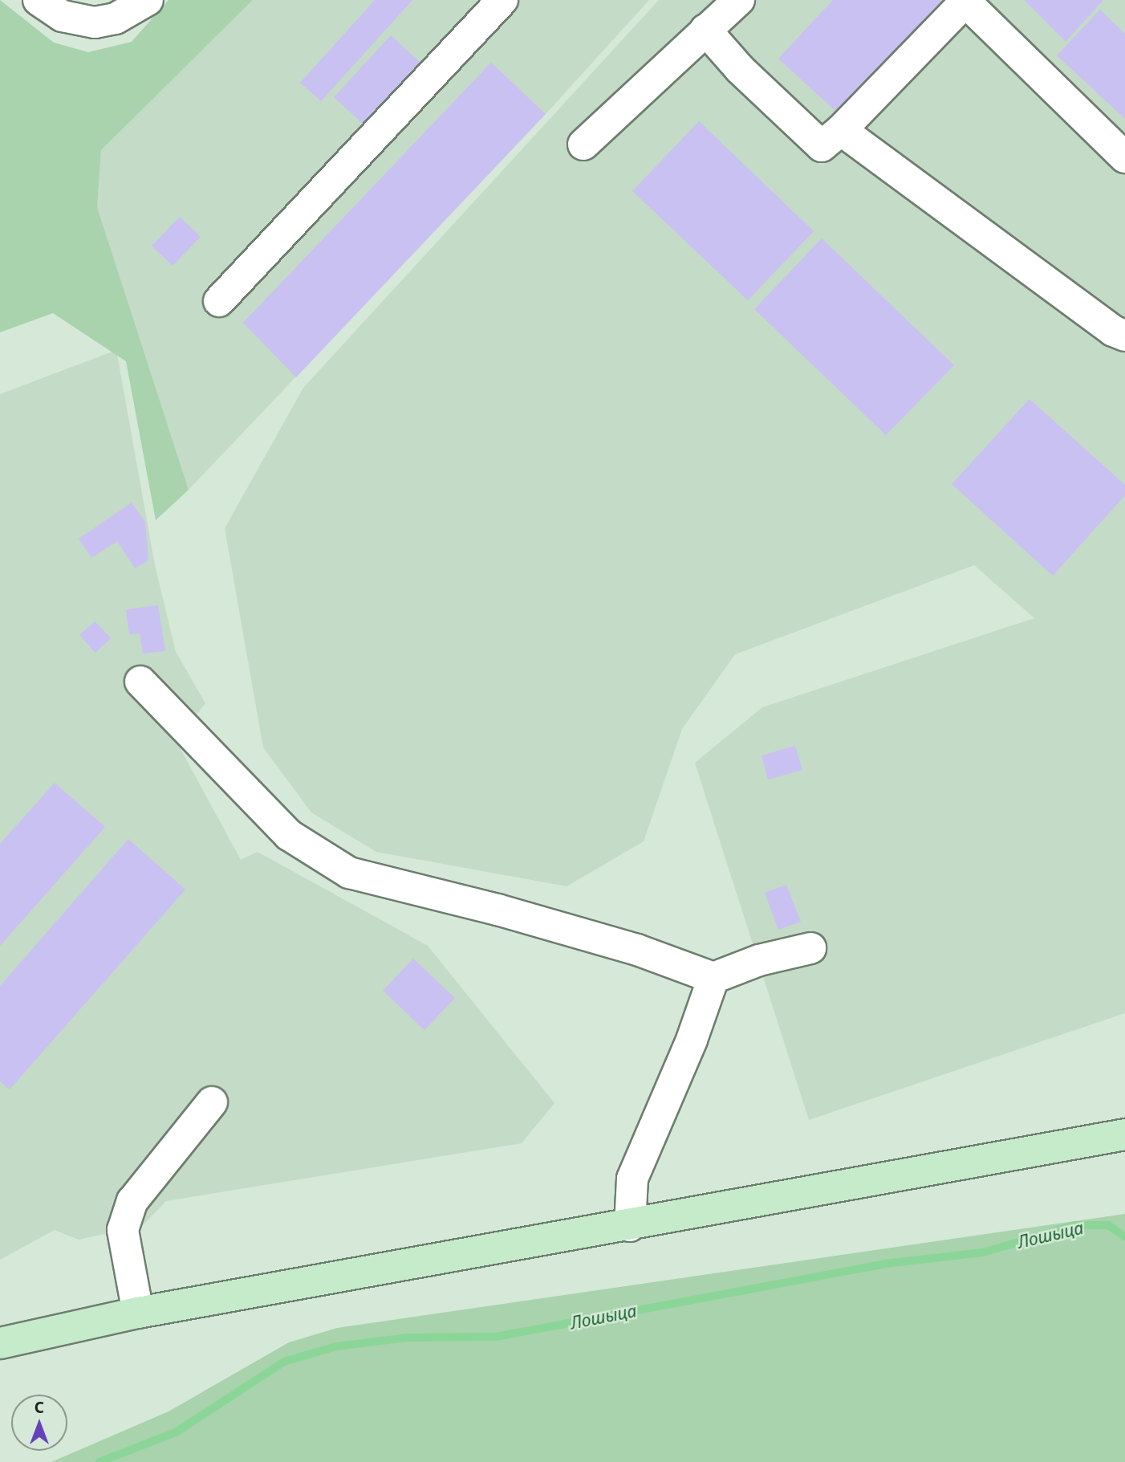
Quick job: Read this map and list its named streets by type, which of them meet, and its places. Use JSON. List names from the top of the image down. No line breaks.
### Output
{"water":["Лошыца"],"north":"top"}
